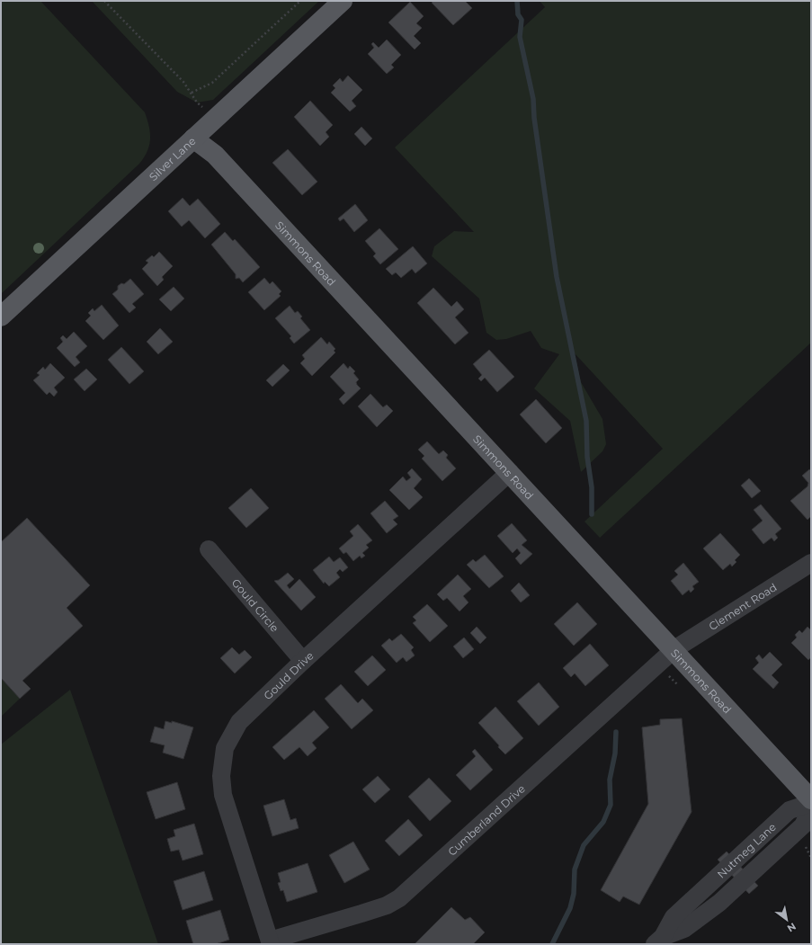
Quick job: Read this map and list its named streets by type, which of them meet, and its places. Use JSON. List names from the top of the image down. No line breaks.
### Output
{"streets":{"main road":["Silver Lane","Simmons Road"],"street":["Gould Circle","Clement Road","Gould Drive","Cumberland Drive","Nutmeg Lane"]},"crossings":[["Silver Lane","Simmons Road"],["Simmons Road","Clement Road"],["Simmons Road","Gould Drive"],["Simmons Road","Cumberland Drive"],["Gould Circle","Gould Drive"],["Clement Road","Cumberland Drive"],["Gould Drive","Cumberland Drive"]],"north":"bottom right"}
